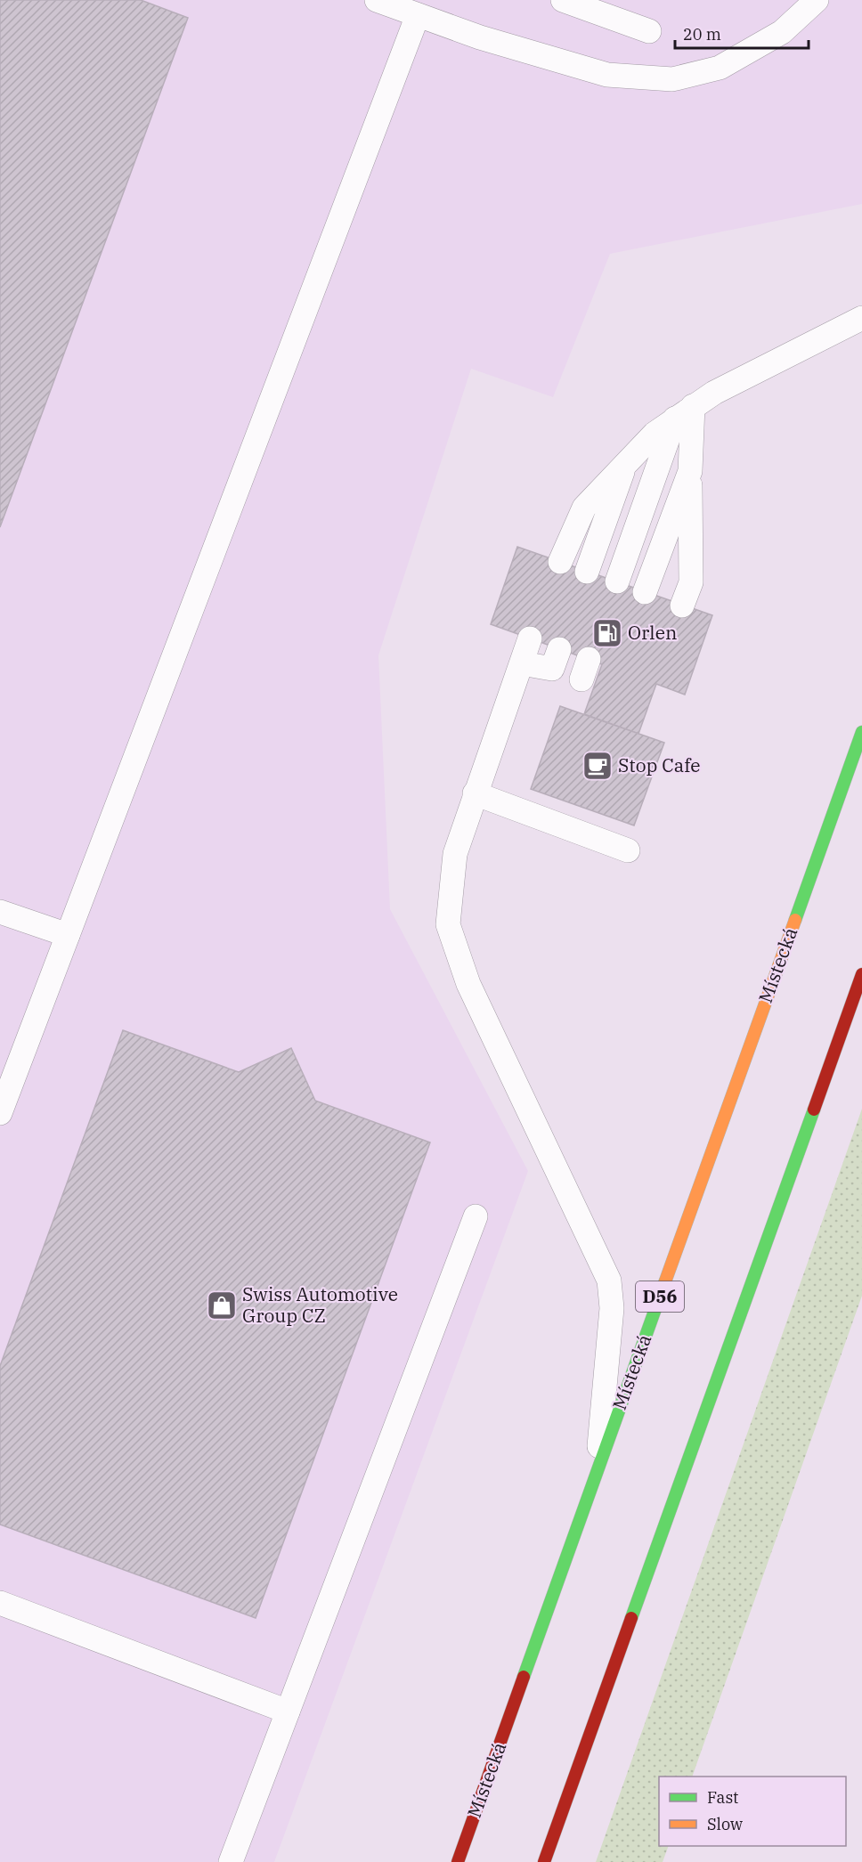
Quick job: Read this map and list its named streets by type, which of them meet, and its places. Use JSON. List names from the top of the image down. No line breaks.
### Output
{"streets":{"highway":["Místecká","D56"]},"places":{"fuel station":["Orlen"],"cafe":["Stop Cafe"],"shop":["Swiss Automotive Group CZ"]},"legend":["Fast","Slow"],"scale_bar":"20 m"}
